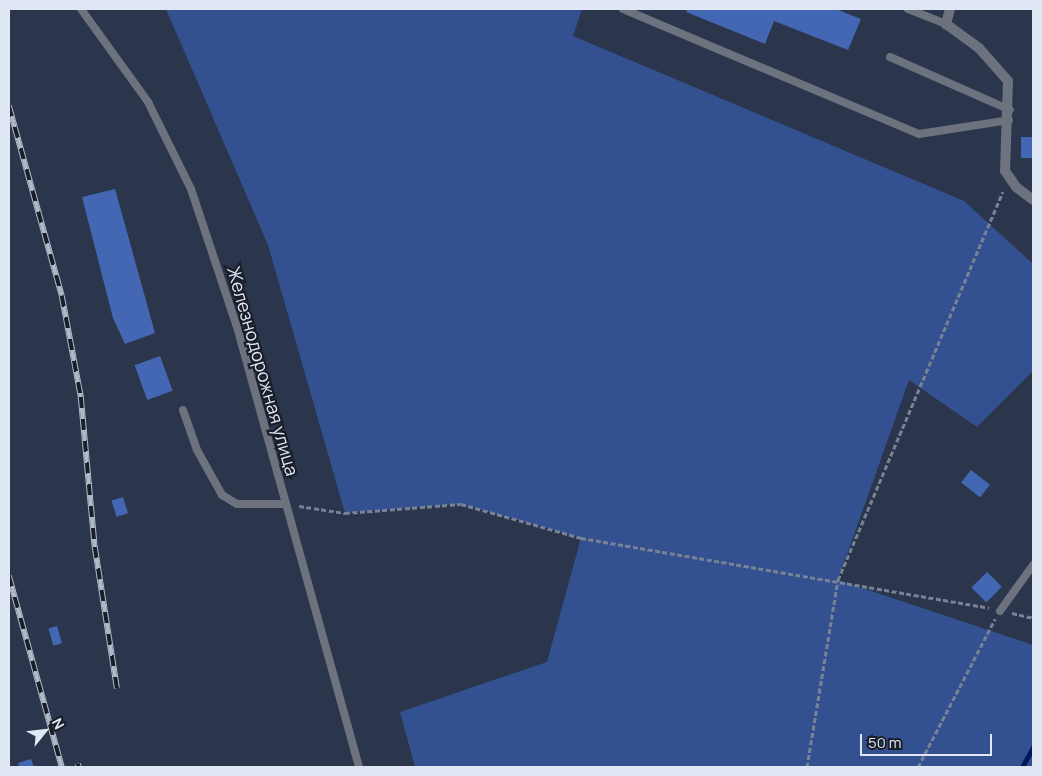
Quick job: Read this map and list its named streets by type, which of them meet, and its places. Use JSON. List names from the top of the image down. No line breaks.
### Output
{"streets":{"lane":["Железнодорожная улица"]},"scale_bar":"50 m","north":"top right"}
